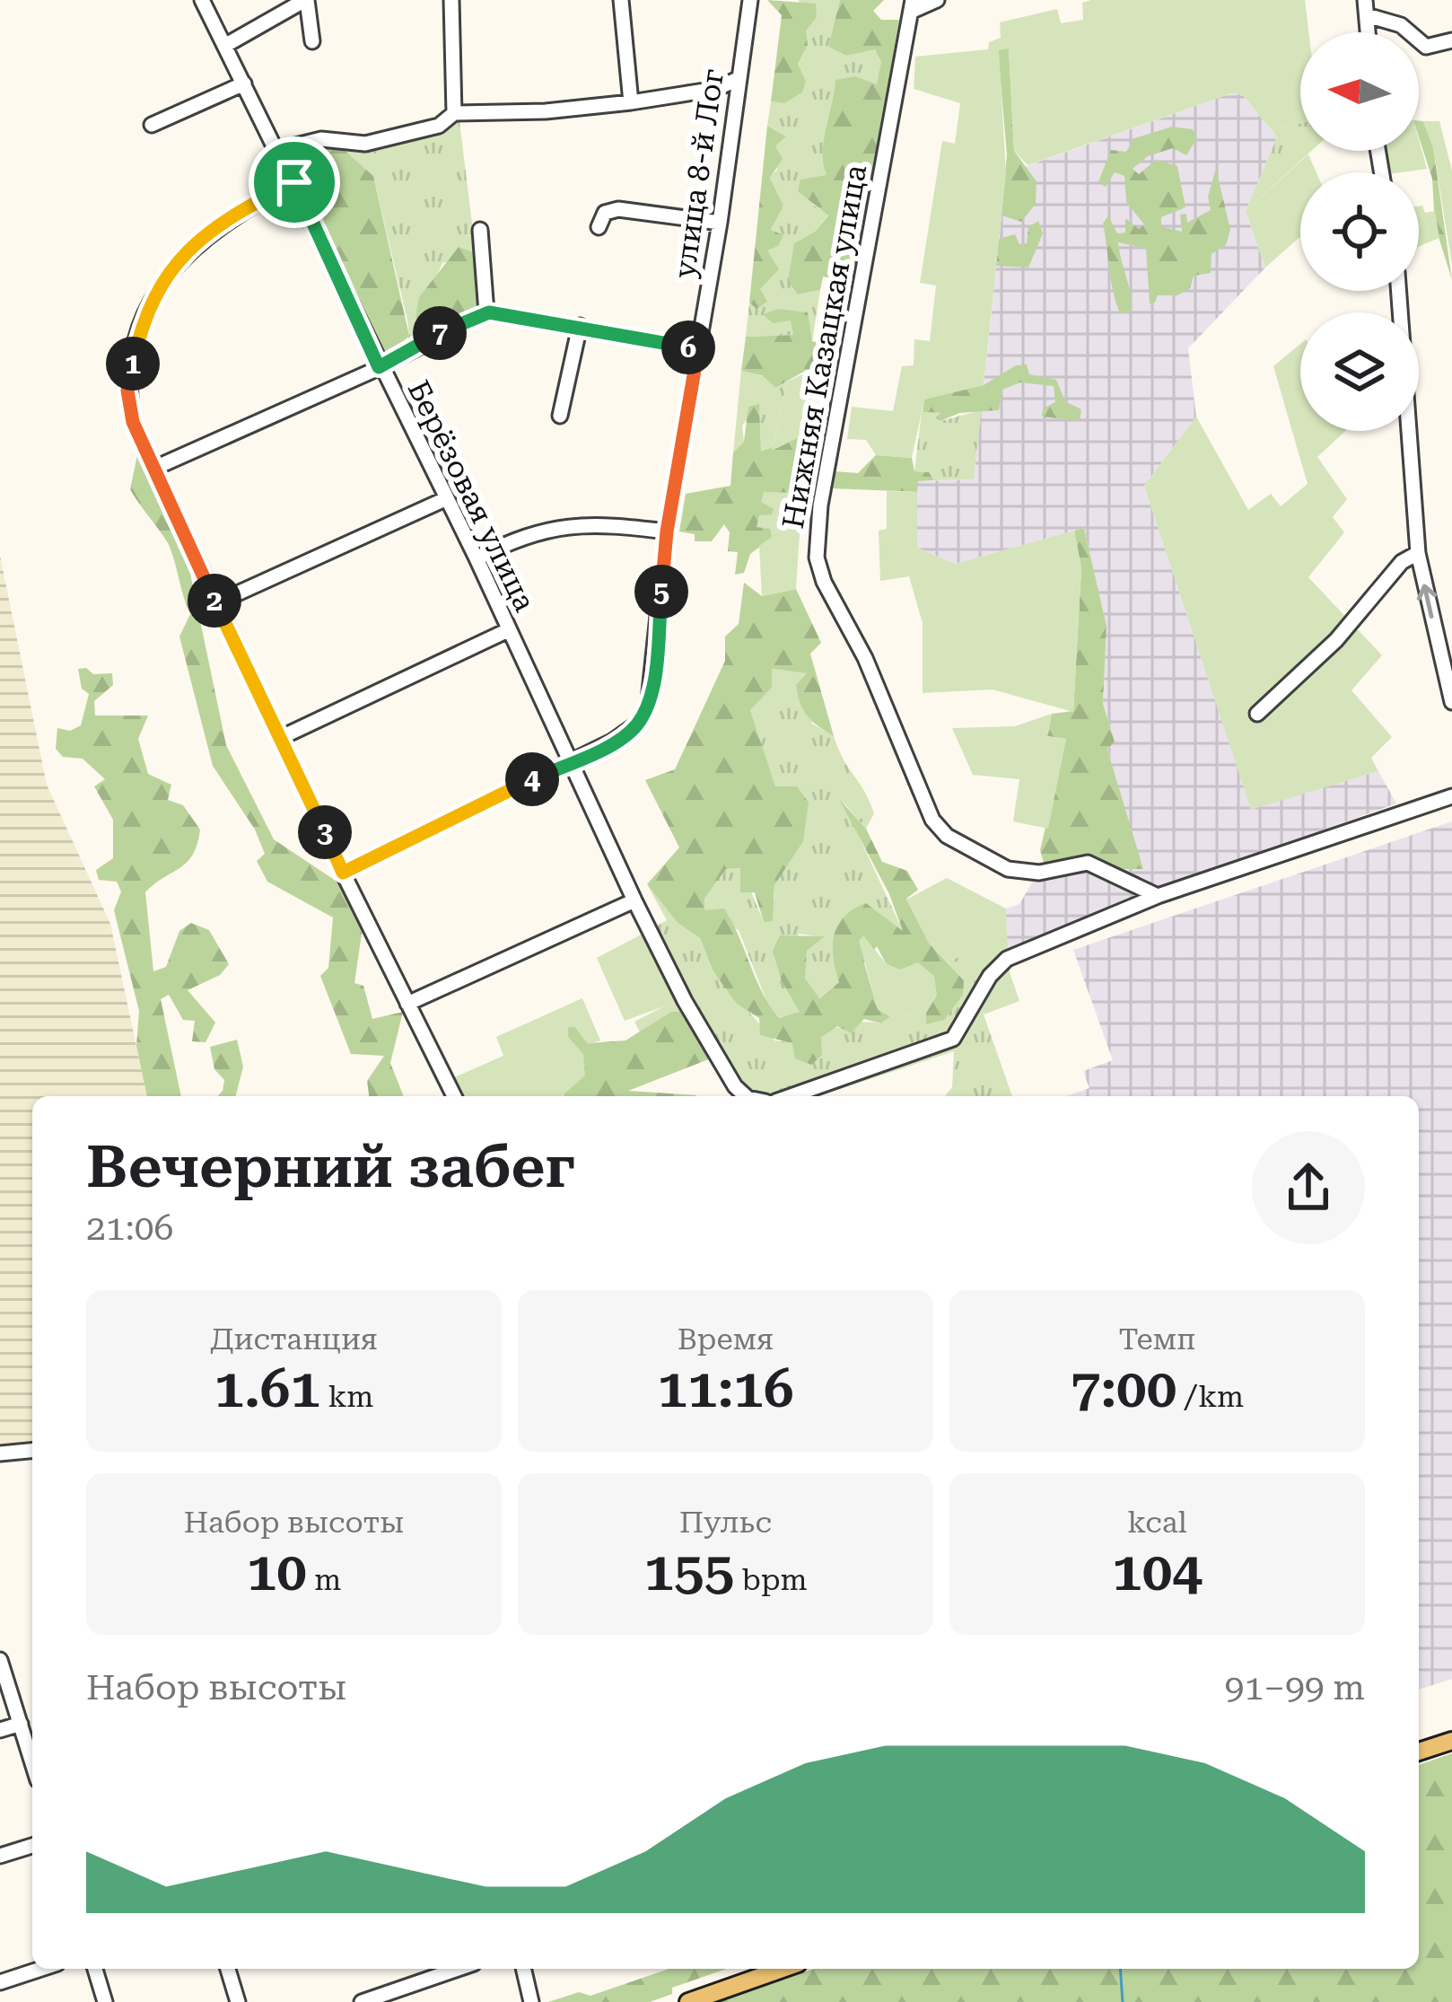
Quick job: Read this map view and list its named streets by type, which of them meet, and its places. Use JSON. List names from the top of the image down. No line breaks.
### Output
{"streets":{"street":["улица 8-й Лог","Нижняя Казацкая улица","Берёзовая улица"]},"crossings":[["улица 8-й Лог","Берёзовая улица"]],"north":"left","page":{"pins":["7","6","1","5","2","4","3"],"heading":["Вечерний забег","21:06"],"stats":[["Дистанция","1.61 km"],["Время","11:16"],["Темп","7:00 /km"],["Набор высоты","10 m"],["Пульс","155 bpm"],["kcal","104"]],"chart":["Набор высоты","91–99 m"]}}
